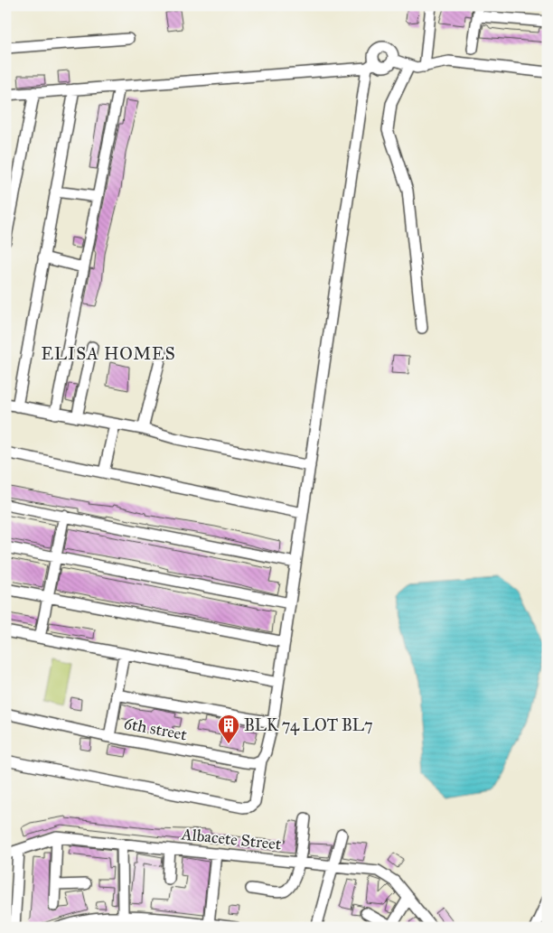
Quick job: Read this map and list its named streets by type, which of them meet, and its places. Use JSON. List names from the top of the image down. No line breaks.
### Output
{"streets":{"street":["6th street","Albacete Street"]},"districts":["ELISA HOMES"],"places":{"building":["BLK 74 LOT BL7"]}}
